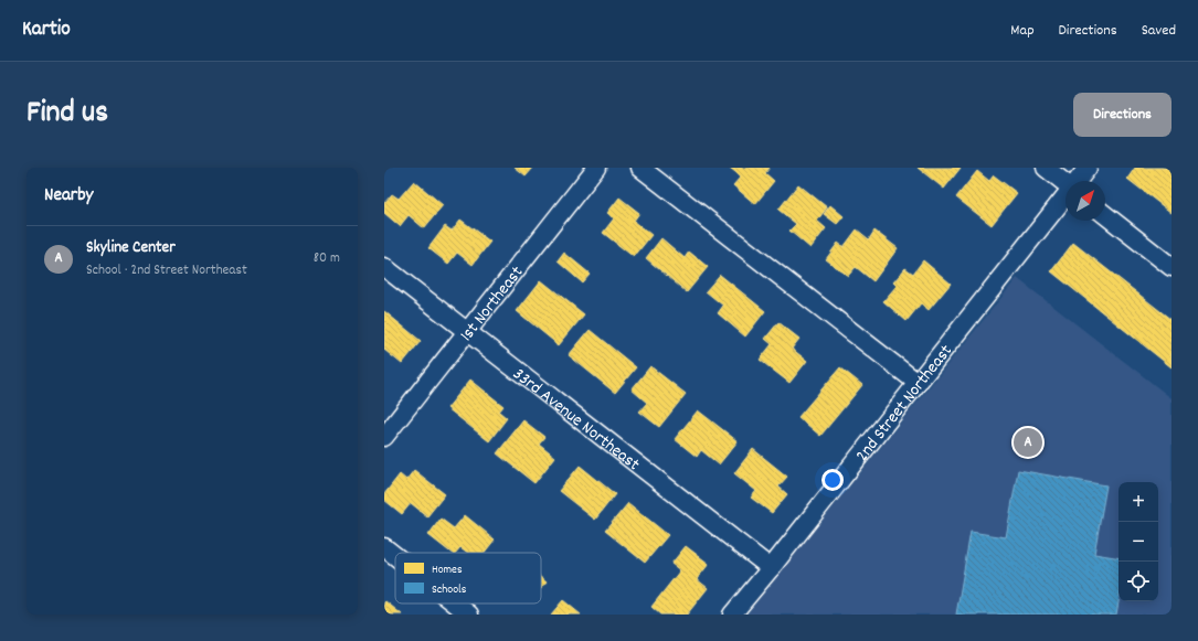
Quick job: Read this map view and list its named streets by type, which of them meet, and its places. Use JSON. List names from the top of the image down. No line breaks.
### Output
{"streets":{"street":["1st Northeast","2nd Street Northeast","33rd Avenue Northeast"]},"crossings":[["1st Northeast","33rd Avenue Northeast"],["2nd Street Northeast","33rd Avenue Northeast"]],"legend":["Homes","Schools"],"north":"top right","page":{"header":"Kartio","nav":["Map","Directions","Saved"],"title":"Find us","buttons":"Directions","heading":"Nearby","list":[{"mark":"A","name":"Skyline Center","note":"School · 2nd Street Northeast","value":"80 m"}],"pins":"A","map_buttons":["+","−"]}}
